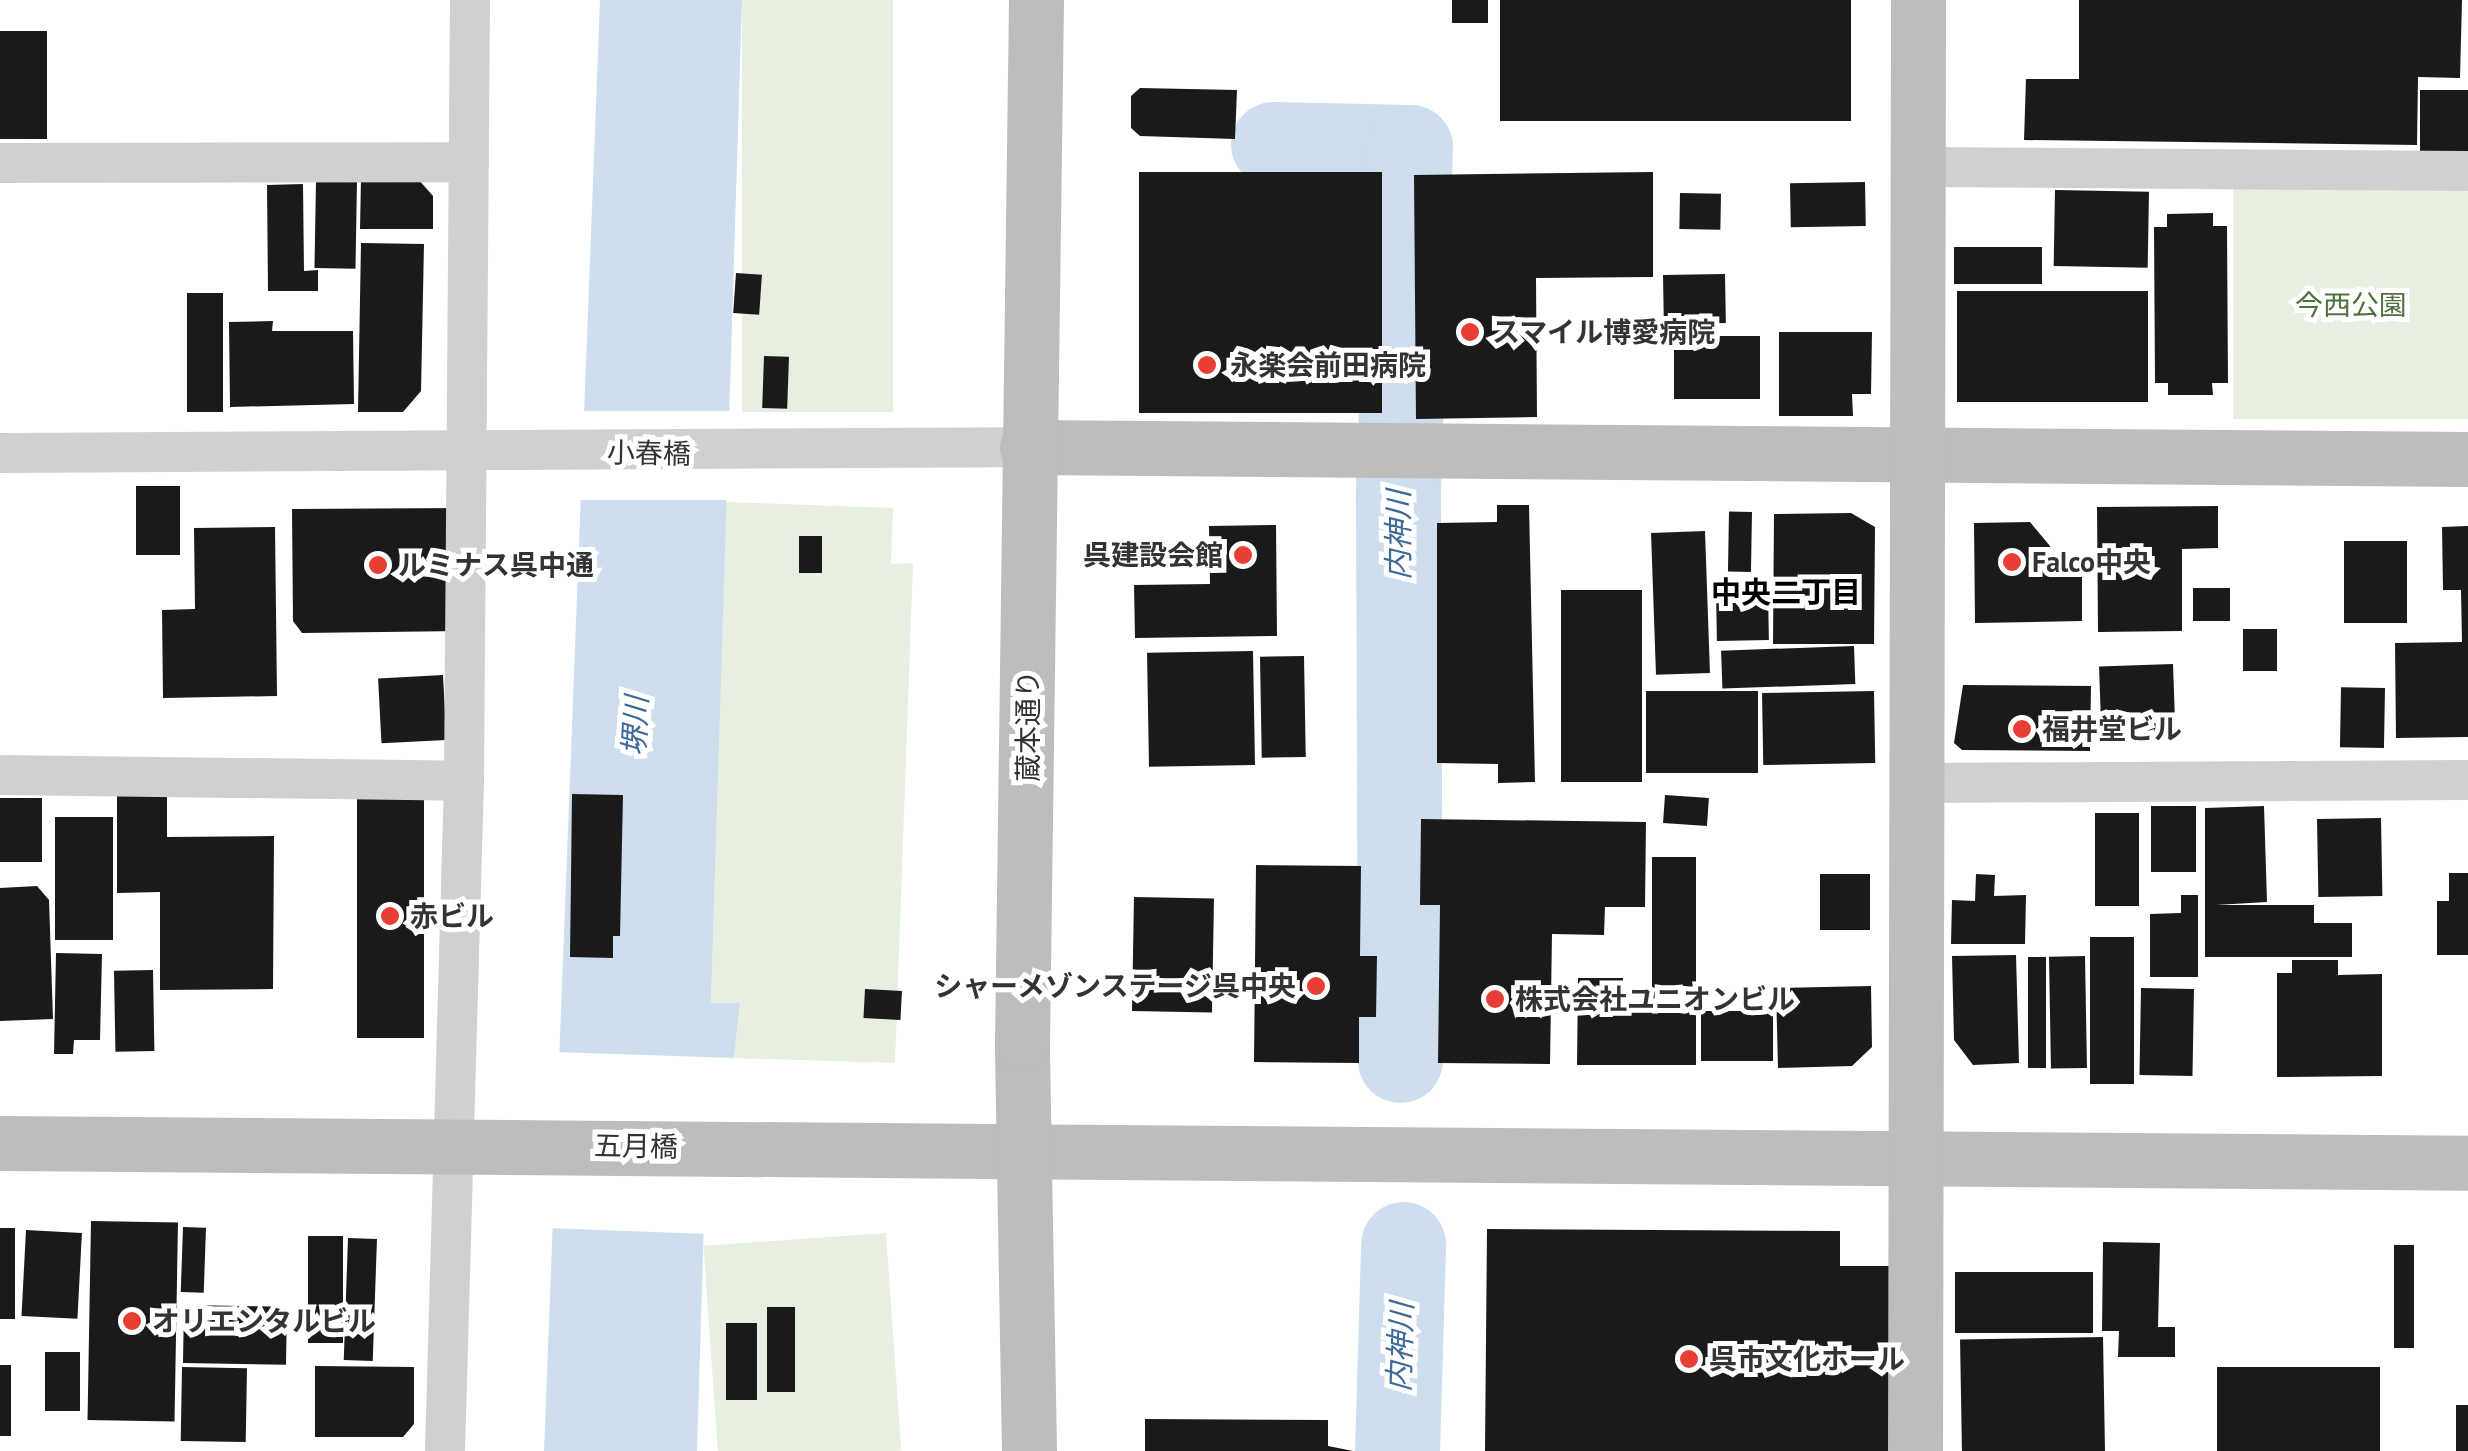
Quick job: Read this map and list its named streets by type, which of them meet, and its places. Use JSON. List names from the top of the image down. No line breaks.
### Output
{"streets":{"street":["小春橋","蔵本通り","五月橋"]},"crossings":[["小春橋","蔵本通り"],["蔵本通り","五月橋"]],"districts":["中央二丁目"],"water":["内神川","堺川"],"parks":["今西公園"],"places":["スマイル博愛病院","永楽会前田病院","呉建設会館","Falco中央","ルミナス呉中通","福井堂ビル","赤ビル","シャーメゾンステージ呉中央","株式会社ユニオンビル","オリエンタルビル","呉市文化ホール"]}
